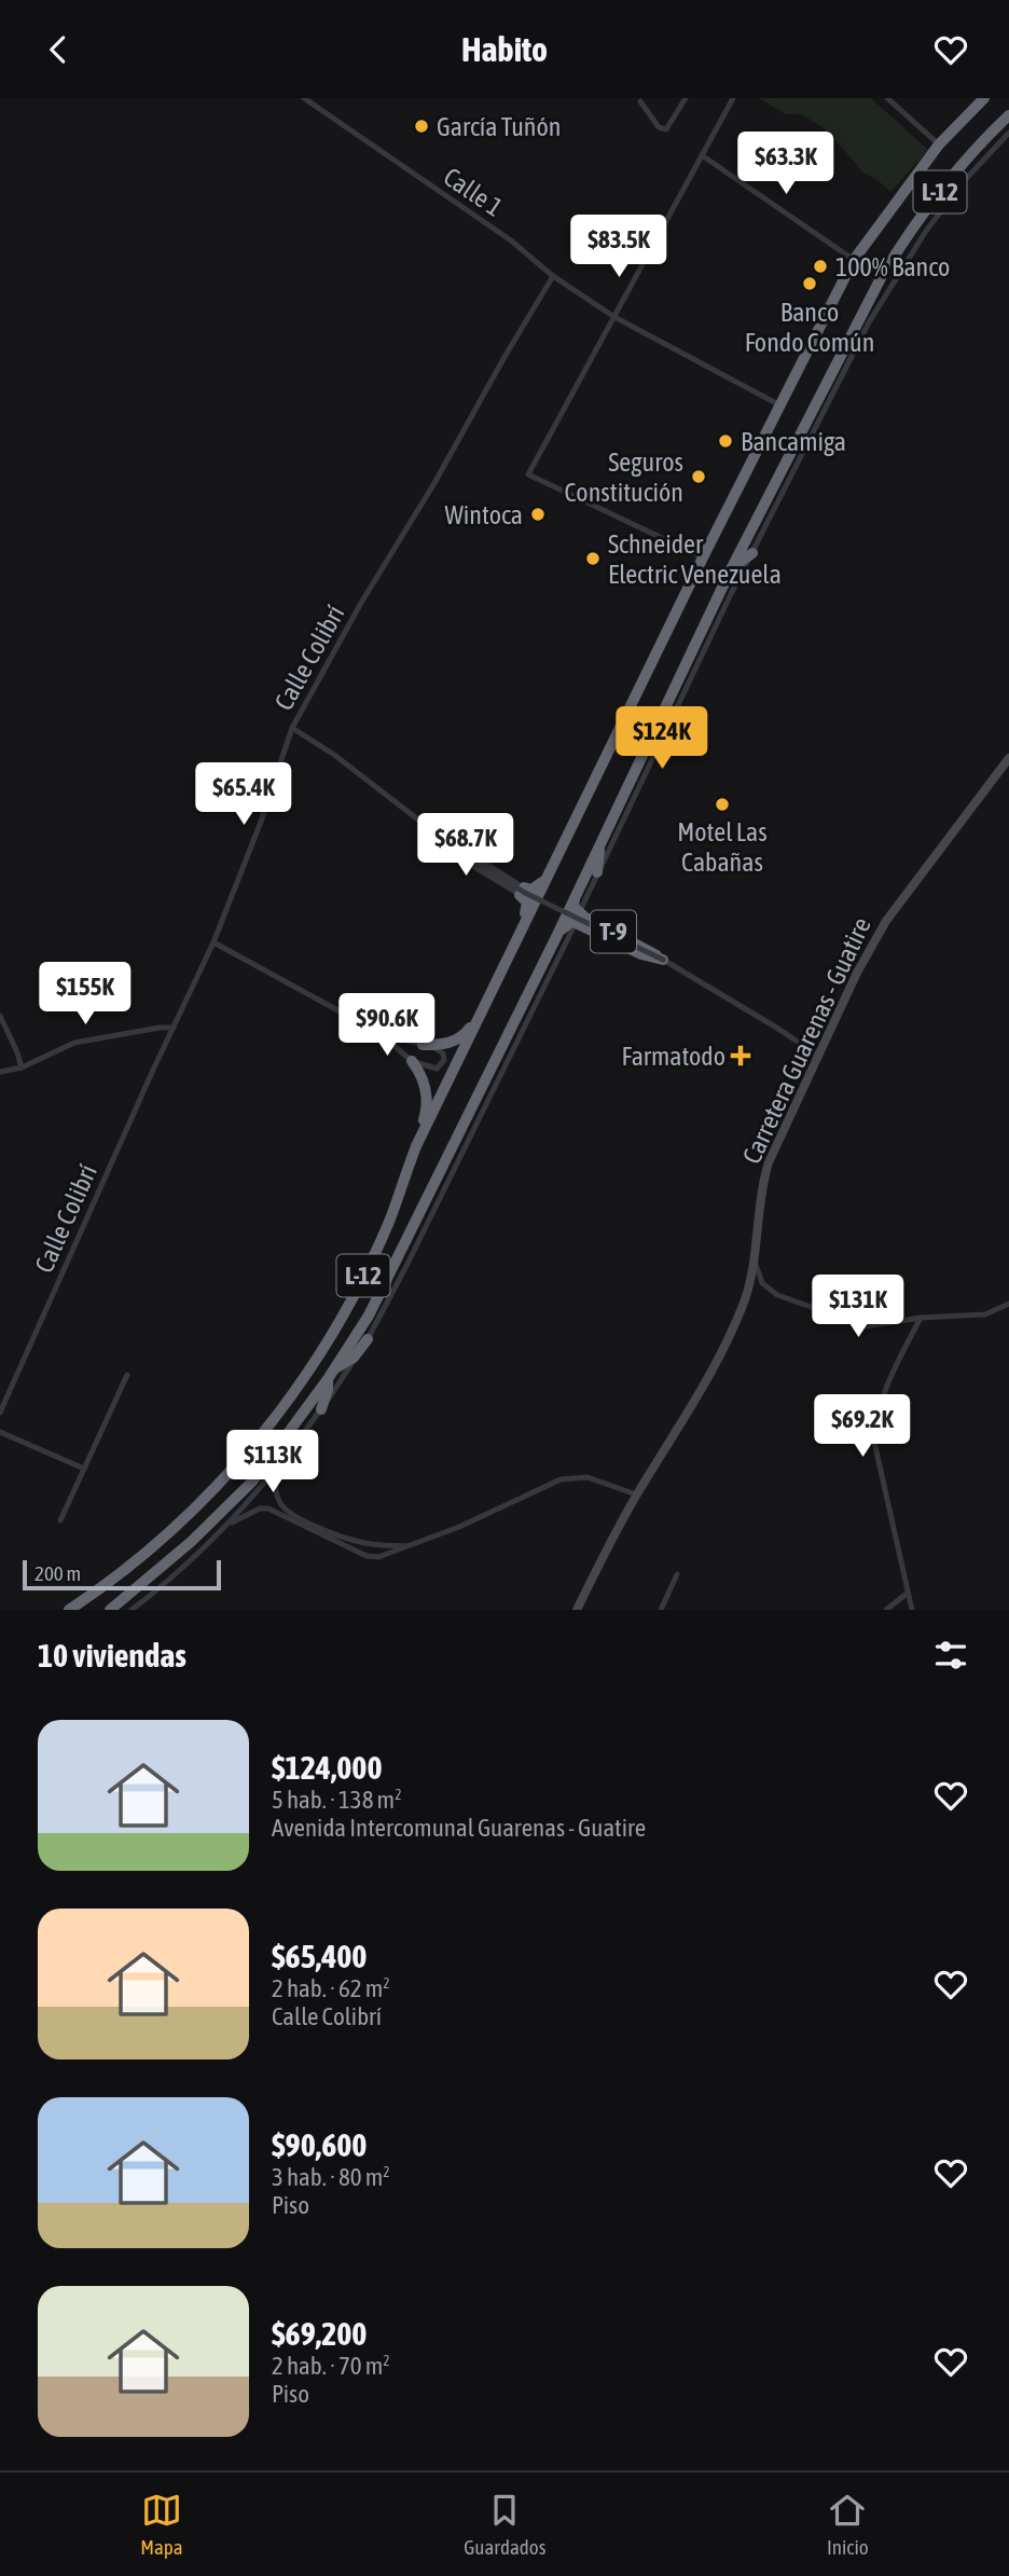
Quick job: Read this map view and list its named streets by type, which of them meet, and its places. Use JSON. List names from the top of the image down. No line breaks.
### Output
{"streets":{"highway":["L-12","T-9"],"main road":["Carretera Guarenas - Guatire"],"street":["Calle 1","Calle Colibrí"]},"crossings":[["Calle 1","L-12"],["Calle 1","Calle Colibrí"],["L-12","T-9"]],"places":{"other":["García Tuñón","100% Banco","Banco Fondo Común","Bancamiga","Seguros Constitución","Wintoca","Schneider Electric Venezuela","Motel Las Cabañas"],"health":["Farmatodo"]},"scale_bar":"200 m","page":{"header":"Habito","price":["$63.3K","$83.5K","$124K","$65.4K","$68.7K","$155K","$90.6K","$131K","$69.2K","$113K"],"scale":"200 m","heading":"10 viviendas","list":[{"name":"$124,000","note":"5 hab. · 138 m² · Avenida Intercomunal Guarenas - Guatire"},{"name":"$65,400","note":"2 hab. · 62 m² · Calle Colibrí"},{"name":"$90,600","note":"3 hab. · 80 m² · Piso"},{"name":"$69,200","note":"2 hab. · 70 m² · Piso"}],"tabs":["Mapa","Guardados","Inicio"]}}
